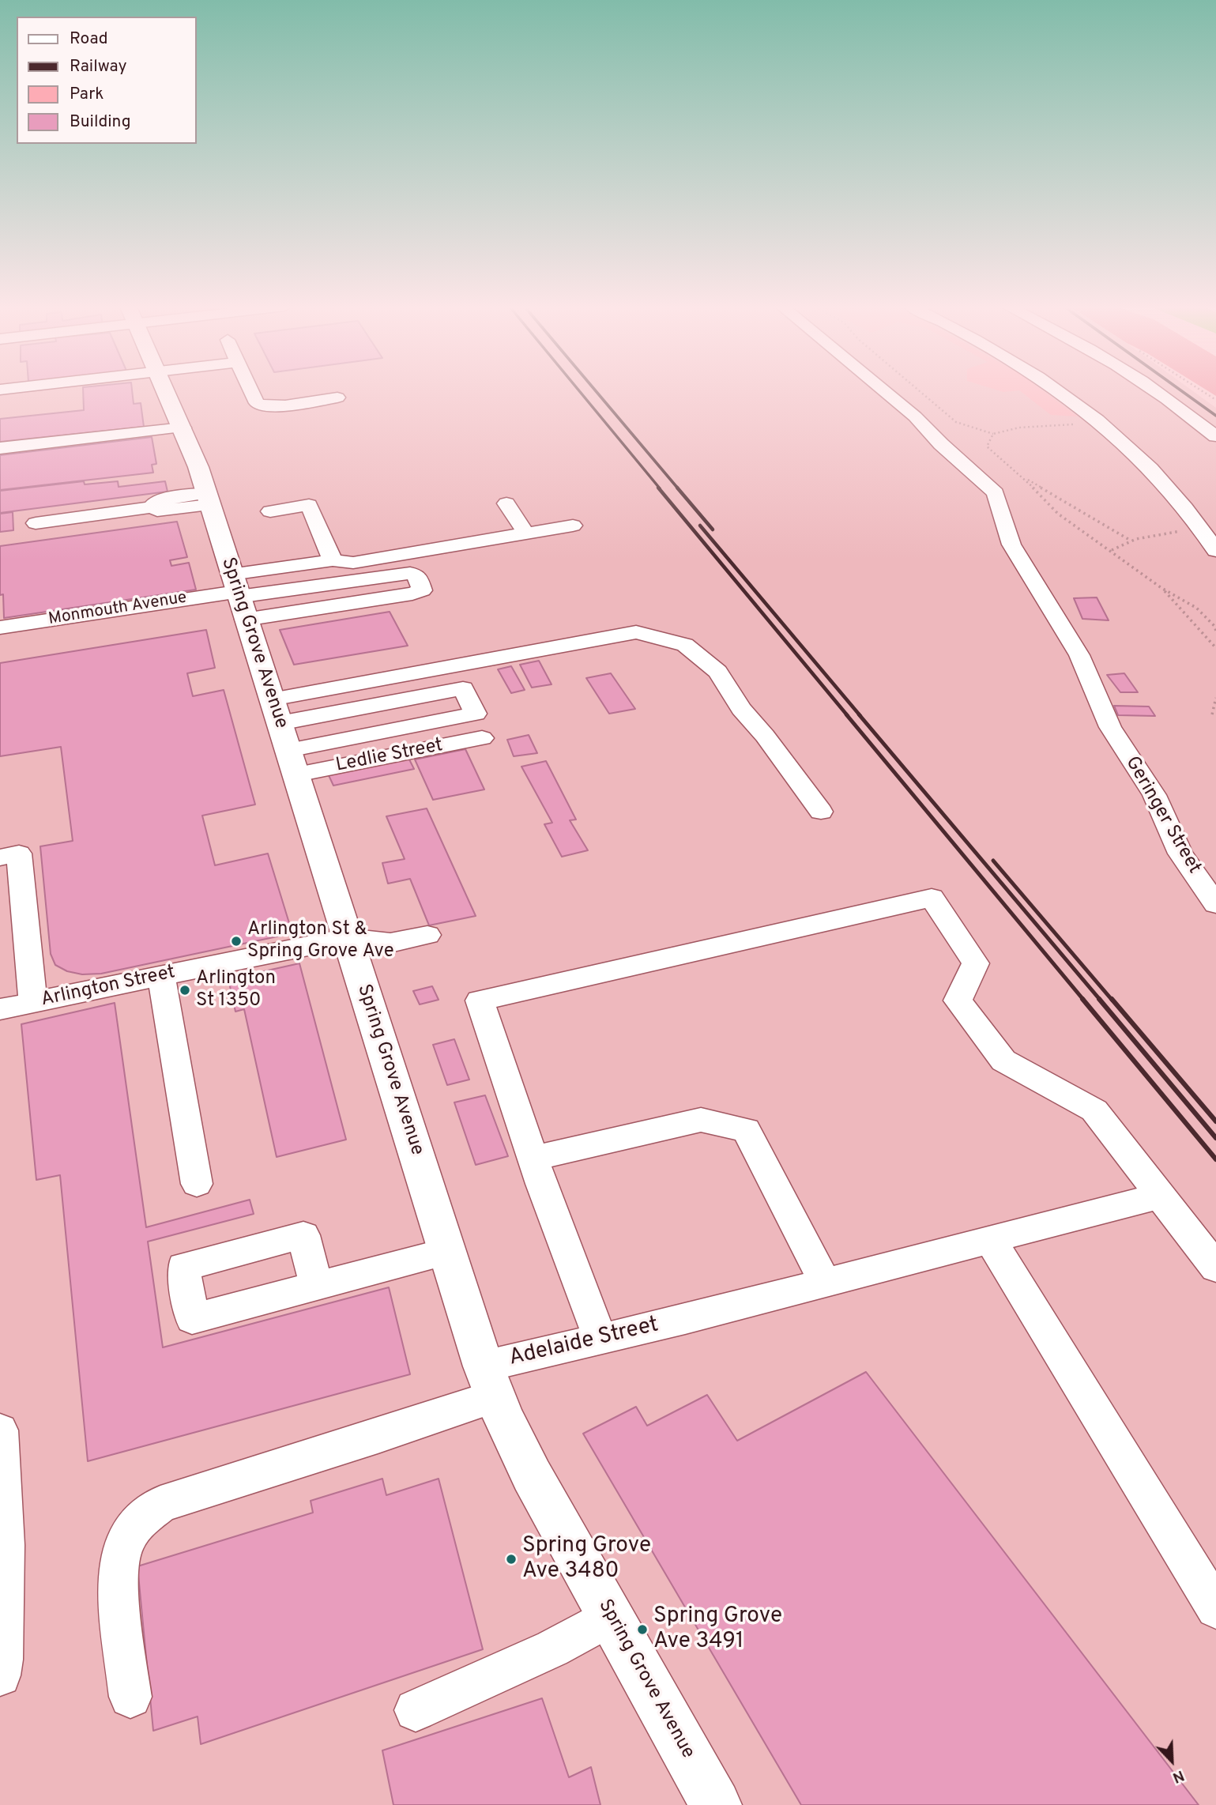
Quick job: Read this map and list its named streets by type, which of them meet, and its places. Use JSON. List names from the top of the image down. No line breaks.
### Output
{"streets":{"main road":["Spring Grove Avenue"],"street":["Monmouth Avenue","Ledlie Street","Geringer Street","Arlington Street","Adelaide Street"]},"crossings":[["Monmouth Avenue","Spring Grove Avenue"],["Spring Grove Avenue","Ledlie Street"],["Spring Grove Avenue","Arlington Street"],["Spring Grove Avenue","Adelaide Street"]],"places":["Arlington St & Spring Grove Ave","Arlington St 1350","Spring Grove Ave 3480","Spring Grove Ave 3491"],"legend":["Road","Railway","Park","Building"],"north":"bottom right"}
